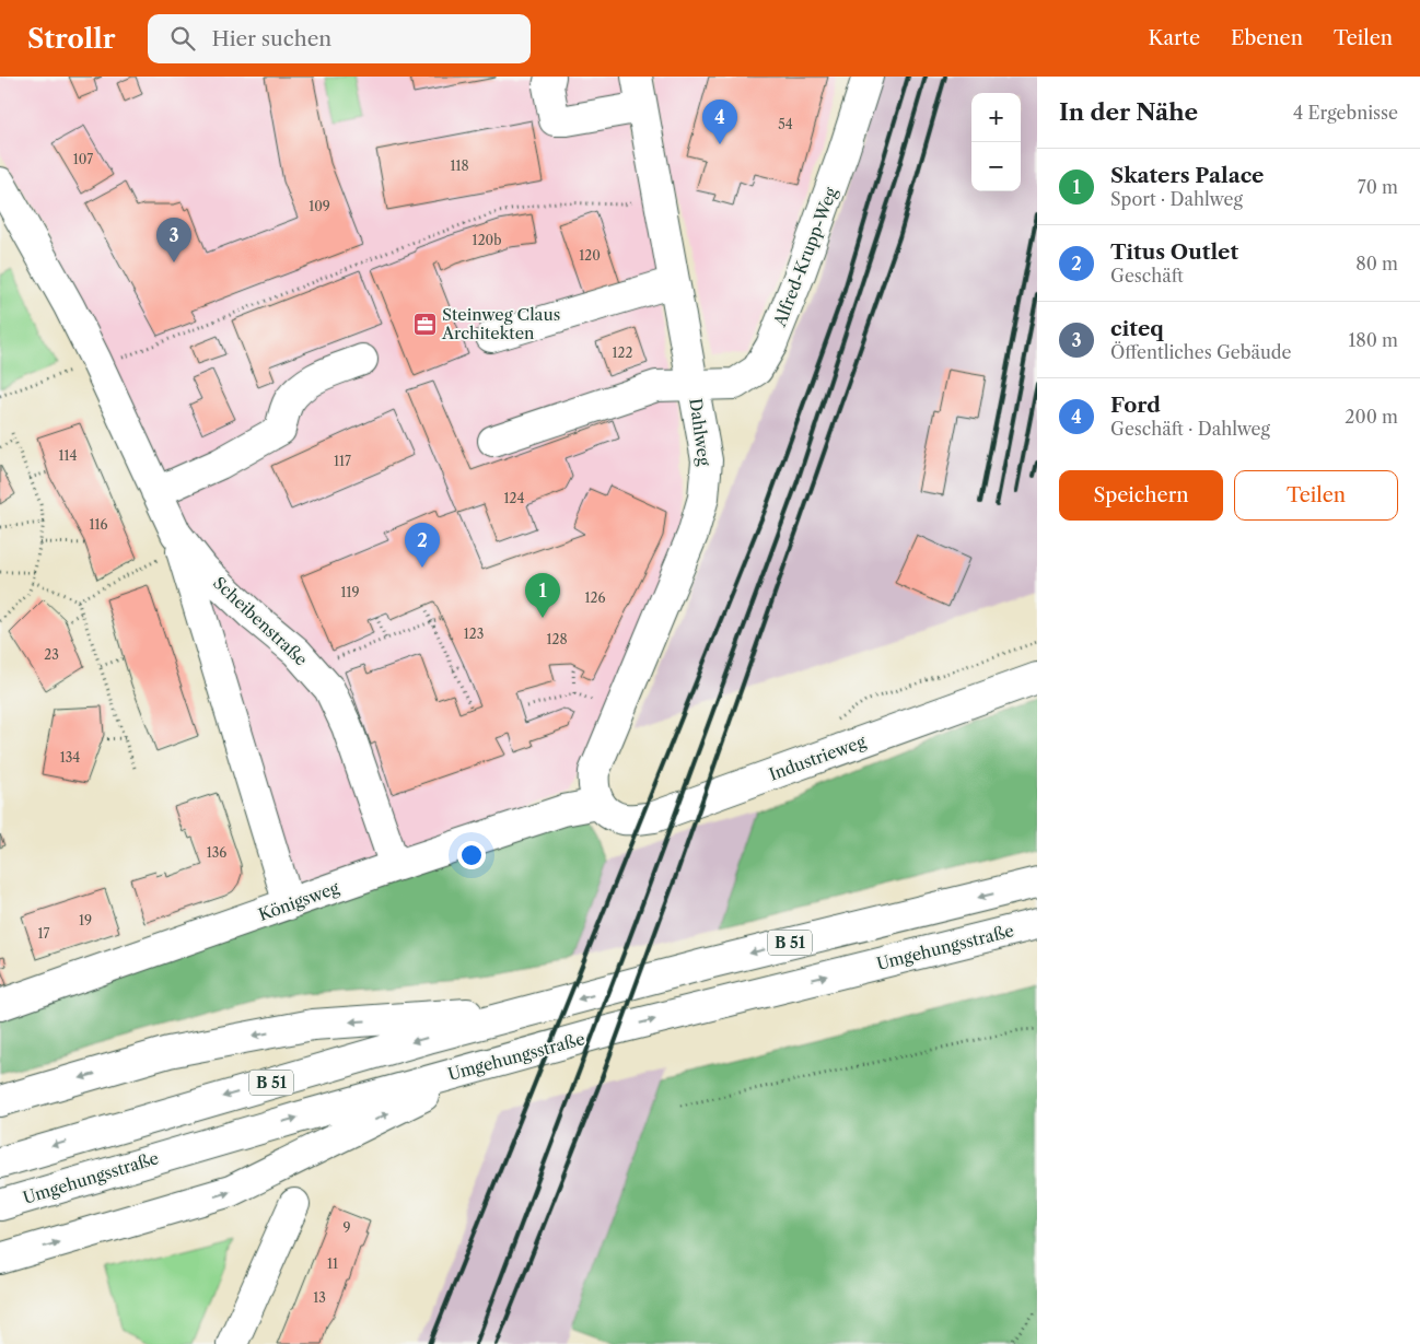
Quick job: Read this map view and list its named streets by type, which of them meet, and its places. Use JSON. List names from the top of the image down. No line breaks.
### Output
{"streets":{"main road":["Alfred-Krupp-Weg","Dahlweg","Scheibenstraße","Industrieweg","Königsweg","B 51","Umgehungsstraße"]},"crossings":[["Alfred-Krupp-Weg","Dahlweg"],["Dahlweg","Industrieweg"],["Dahlweg","Königsweg"],["Scheibenstraße","Königsweg"],["Industrieweg","Königsweg"]],"places":{"office":["Steinweg Claus Architekten"]},"house_numbers":["54","107","118","109","120b","120","122","114","117","124","116","119","126","123","128","23","134","136","19","17","9","11","13"],"page":{"header":"Strollr","search":"Hier suchen","nav":["Karte","Ebenen","Teilen"],"heading":["In der Nähe","4 Ergebnisse"],"map_buttons":["+","−"],"pins":["4","3","2","1"],"list":[{"mark":"1","name":"Skaters Palace","note":"Sport · Dahlweg","value":"70 m"},{"mark":"2","name":"Titus Outlet","note":"Geschäft","value":"80 m"},{"mark":"3","name":"citeq","note":"Öffentliches Gebäude","value":"180 m"},{"mark":"4","name":"Ford","note":"Geschäft · Dahlweg","value":"200 m"}],"buttons":["Speichern","Teilen"]}}
